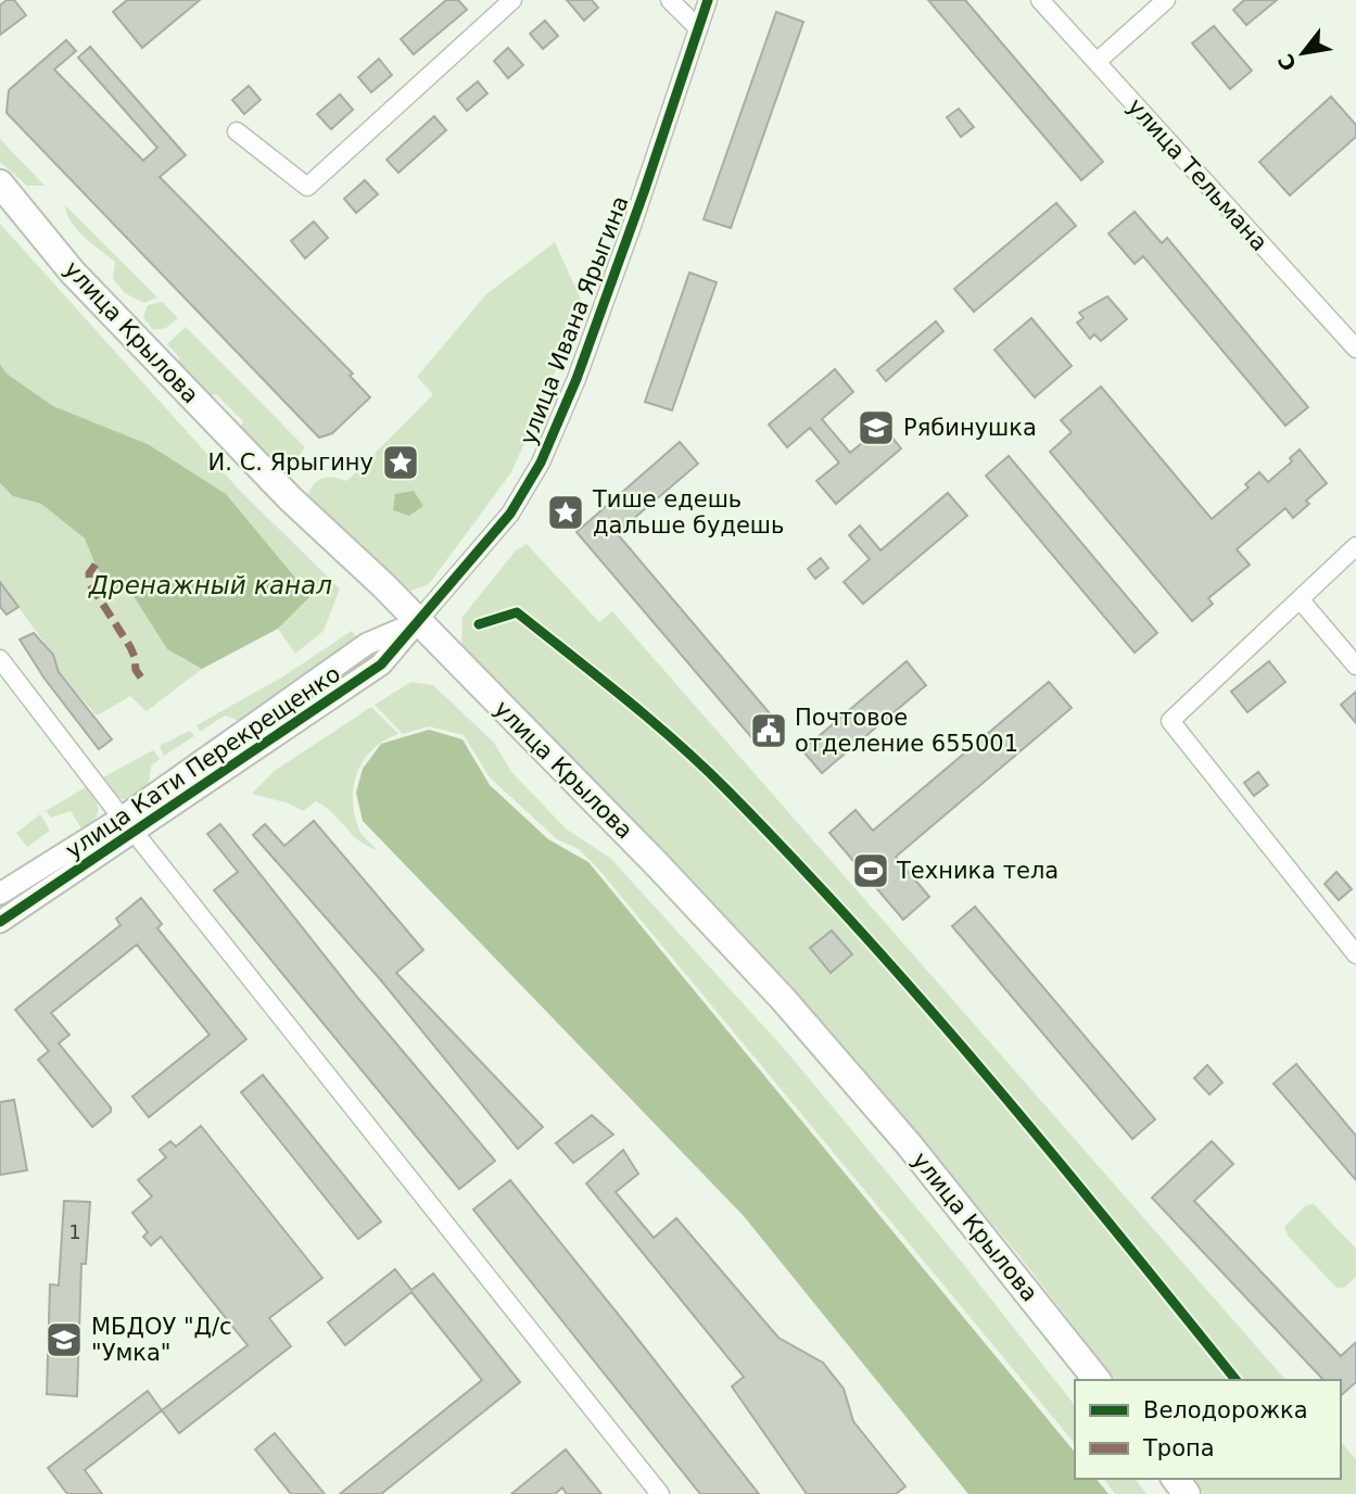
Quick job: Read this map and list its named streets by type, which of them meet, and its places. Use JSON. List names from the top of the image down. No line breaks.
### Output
{"streets":{"main road":["улица Крылова"],"street":["улица Тельмана","улица Ивана Ярыгина","улица Кати Перекрещенко"]},"crossings":[["улица Ивана Ярыгина","улица Крылова"],["улица Ивана Ярыгина","улица Кати Перекрещенко"],["улица Крылова","улица Кати Перекрещенко"]],"water":["Дренажный канал"],"places":{"school or university":["Рябинушка","МБДОУ \"Д/с \"Умка\""],"place":["И. С. Ярыгину","Тише едешь дальше будешь"],"public building":["Почтовое отделение 655001"],"sports":["Техника тела"]},"house_numbers":["1"],"legend":["Велодорожка","Тропа"],"north":"bottom left"}
